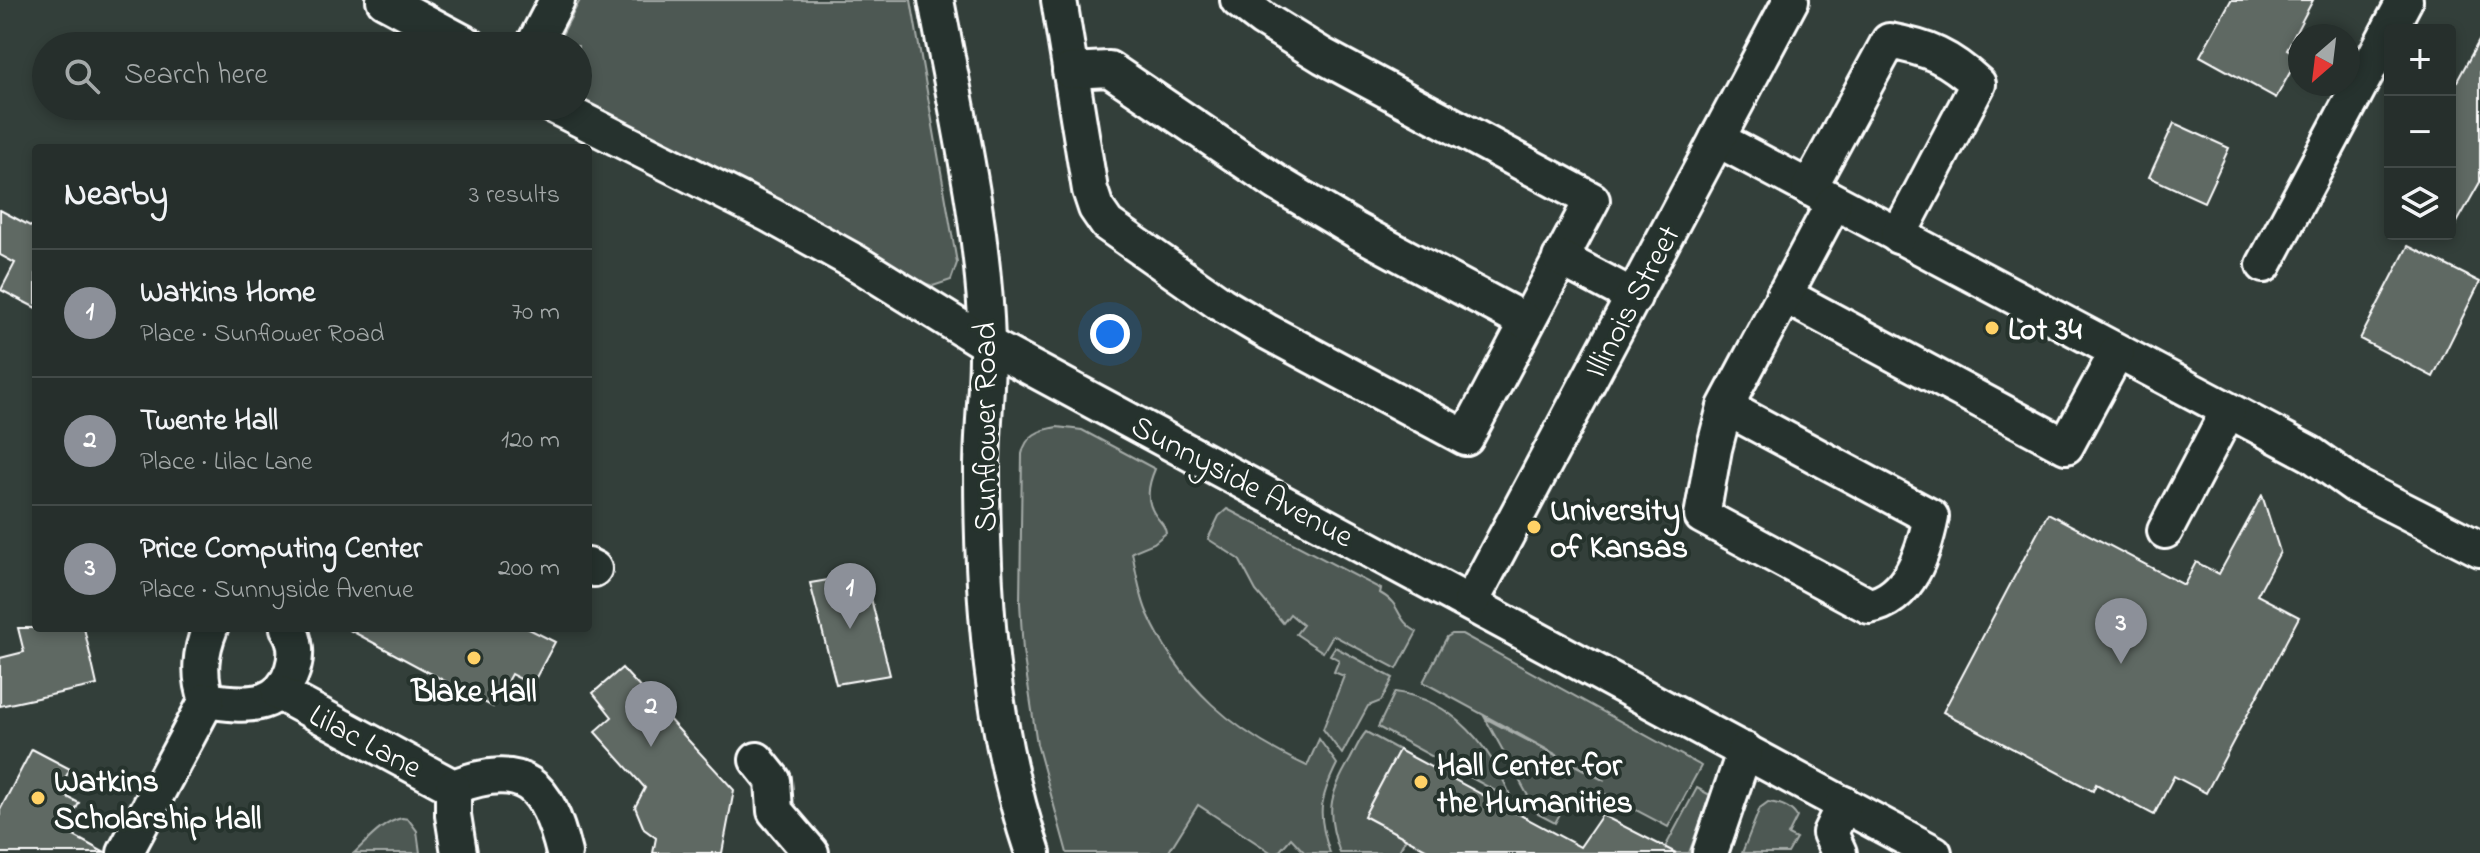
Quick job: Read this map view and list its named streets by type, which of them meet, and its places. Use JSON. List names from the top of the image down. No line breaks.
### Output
{"streets":{"street":["Illinois Street","Sunflower Road","Sunnyside Avenue","Lilac Lane"]},"crossings":[["Illinois Street","Sunnyside Avenue"],["Sunflower Road","Sunnyside Avenue"]],"places":["Lot 34","University of Kansas","Blake Hall","Hall Center for the Humanities","Watkins Scholarship Hall"],"north":"bottom left","page":{"map_buttons":["+","−"],"search":"Search here","heading":["Nearby","3 results"],"list":[{"mark":"1","name":"Watkins Home","note":"Place · Sunflower Road","value":"70 m"},{"mark":"2","name":"Twente Hall","note":"Place · Lilac Lane","value":"120 m"},{"mark":"3","name":"Price Computing Center","note":"Place · Sunnyside Avenue","value":"200 m"}],"pins":["1","3","2"]}}
